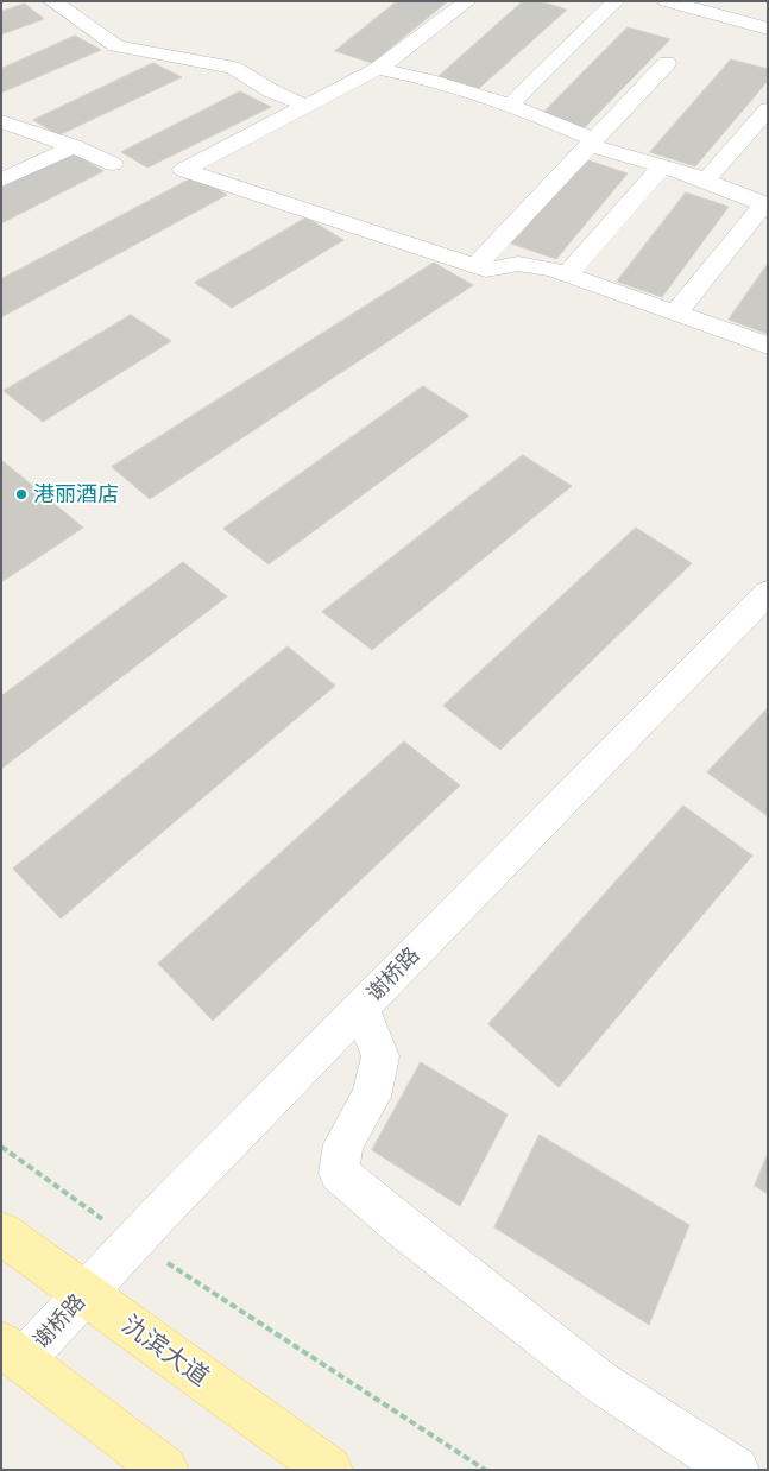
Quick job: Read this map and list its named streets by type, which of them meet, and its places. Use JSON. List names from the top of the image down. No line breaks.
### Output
{"streets":{"main road":["氿滨大道"],"street":["谢桥路"]},"crossings":[["谢桥路","氿滨大道"]],"places":["港丽酒店"]}
